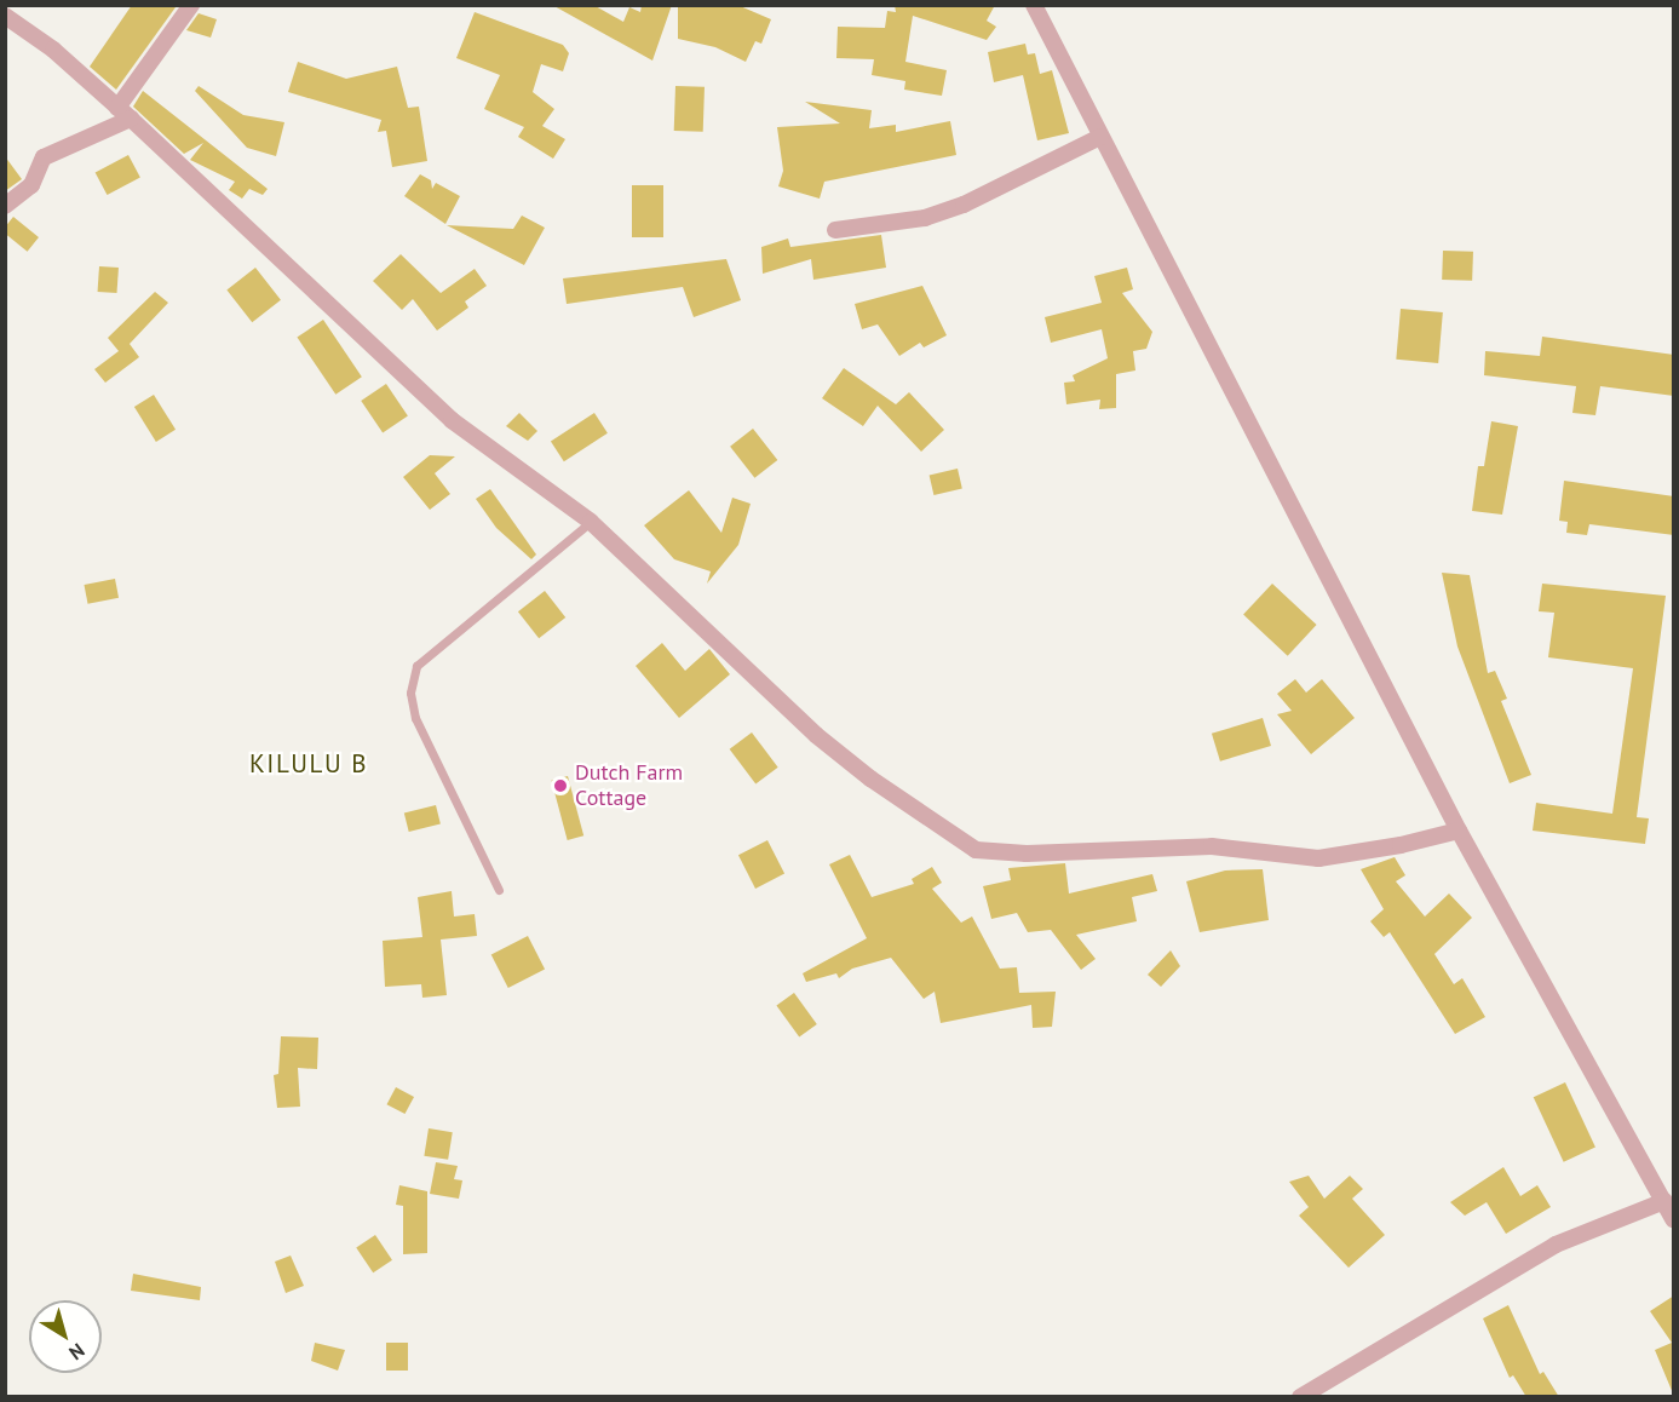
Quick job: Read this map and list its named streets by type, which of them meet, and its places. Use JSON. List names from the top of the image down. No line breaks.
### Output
{"districts":["KILULU B"],"places":["Dutch Farm Cottage"],"north":"bottom right"}
